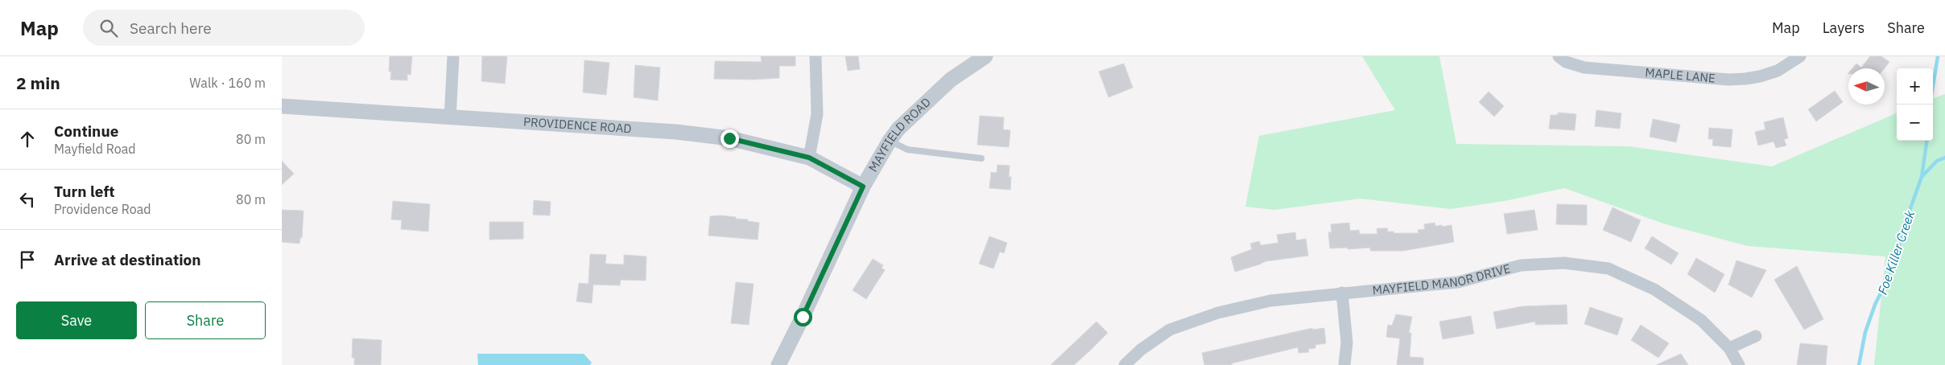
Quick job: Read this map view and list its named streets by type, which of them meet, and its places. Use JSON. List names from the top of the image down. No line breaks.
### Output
{"streets":{"street":["MAPLE LANE","PROVIDENCE ROAD","MAYFIELD ROAD","MAYFIELD MANOR DRIVE"]},"crossings":[["PROVIDENCE ROAD","MAYFIELD ROAD"]],"water":["Foe Killer Creek"],"north":"left","page":{"header":"Map","search":"Search here","nav":["Map","Layers","Share"],"heading":["2 min","Walk · 160 m"],"map_buttons":["+","−"],"list":[["Continue","Mayfield Road","80 m"],["Turn left","Providence Road","80 m"],"Arrive at destination"],"buttons":["Save","Share"]}}
